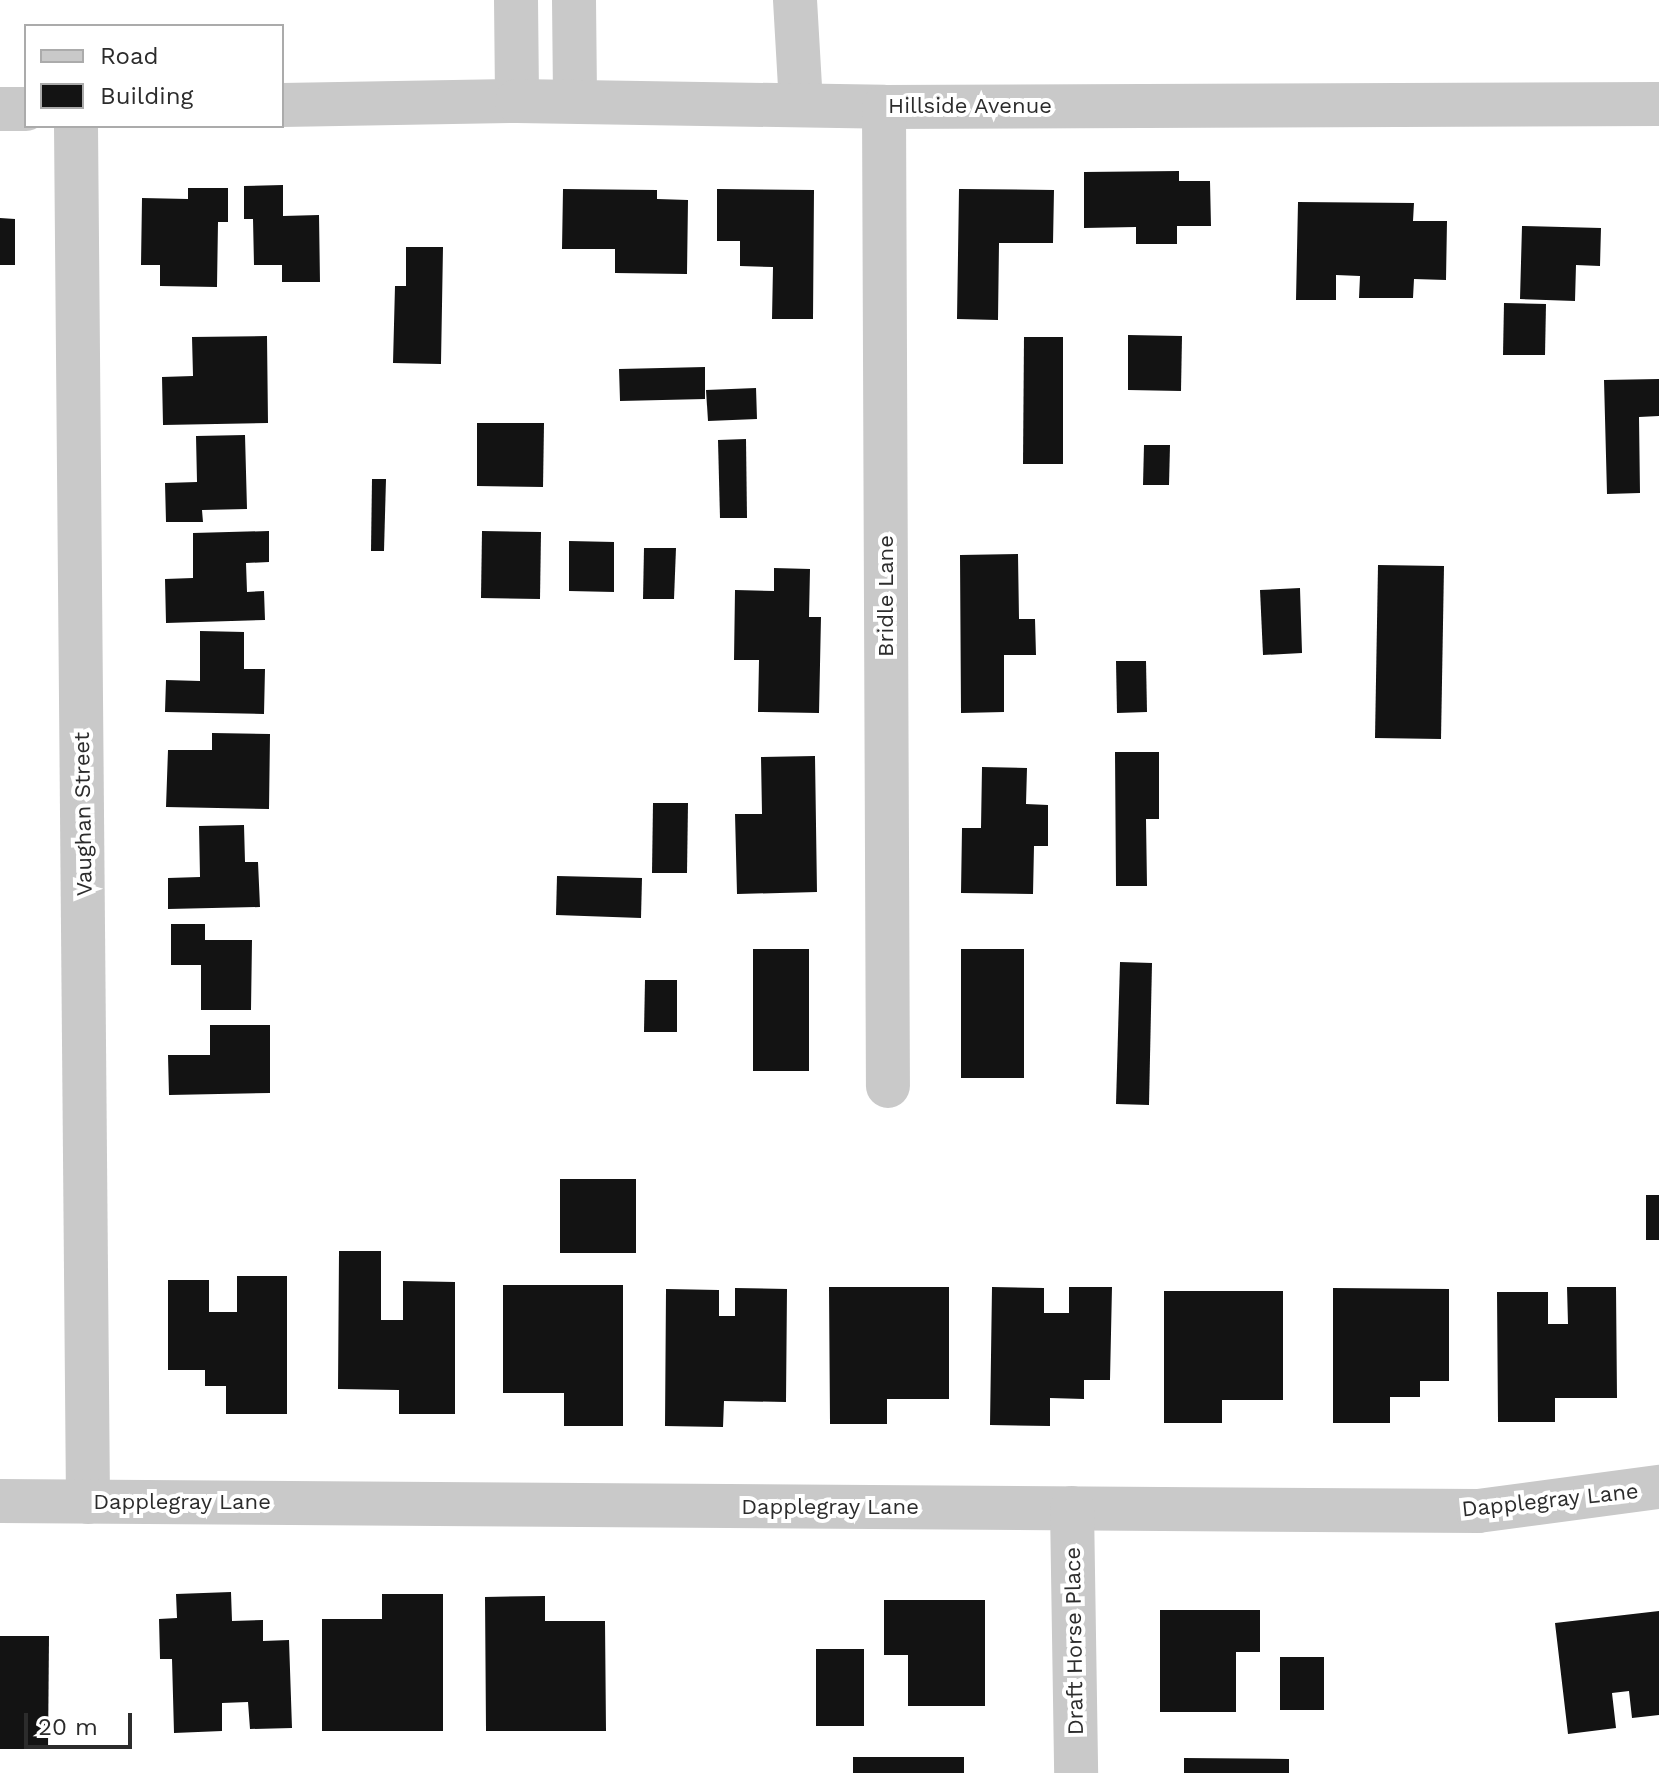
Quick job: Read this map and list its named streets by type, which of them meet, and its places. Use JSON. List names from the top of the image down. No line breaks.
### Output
{"streets":{"street":["Hillside Avenue","Bridle Lane","Vaughan Street","Dapplegray Lane","Draft Horse Place"]},"crossings":[["Hillside Avenue","Bridle Lane"],["Vaughan Street","Dapplegray Lane"],["Dapplegray Lane","Draft Horse Place"]],"legend":["Road","Building"],"scale_bar":"20 m"}
